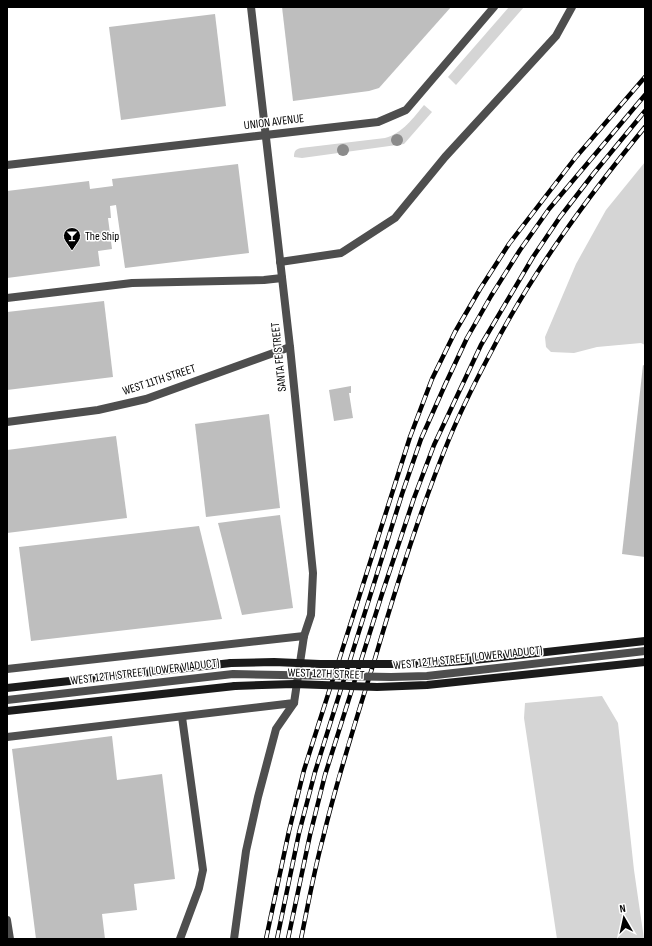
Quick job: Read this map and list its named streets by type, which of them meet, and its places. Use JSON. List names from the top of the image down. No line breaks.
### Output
{"streets":{"main road":["WEST 12TH STREET"],"street":["UNION AVENUE","SANTA FE STREET","WEST 11TH STREET","WEST 12TH STREET (LOWER VIADUCT)"]},"crossings":[["UNION AVENUE","SANTA FE STREET"],["SANTA FE STREET","WEST 11TH STREET"]],"places":{"bar":["The Ship"]},"north":"top"}
